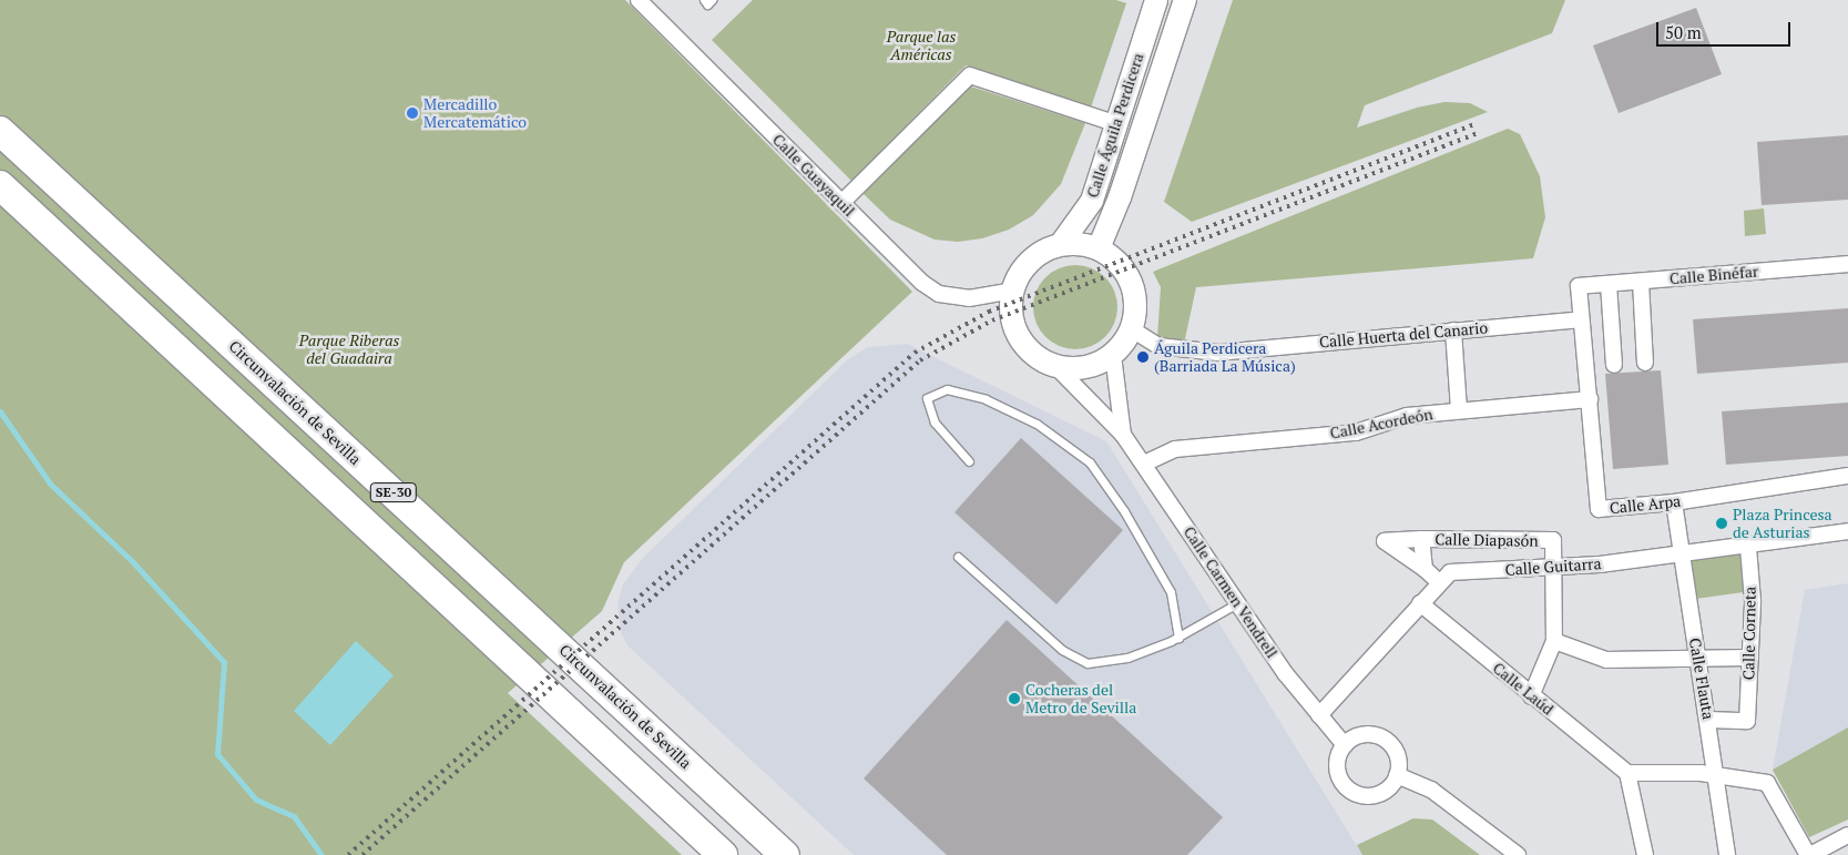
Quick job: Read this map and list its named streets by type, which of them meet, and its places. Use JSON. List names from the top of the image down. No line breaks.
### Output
{"streets":{"highway":["Circunvalación de Sevilla","SE-30"],"street":["Calle Águila Perdicera","Calle Guayaquil","Calle Binéfar","Calle Huerta del Canario","Calle Acordeón","Calle Arpa","Calle Diapasón","Calle Guitarra","Calle Carmen Vendrell","Calle Corneta","Calle Flauta","Calle Laúd"]},"crossings":[["Calle Águila Perdicera","Calle Guayaquil"],["Calle Águila Perdicera","Calle Huerta del Canario"],["Calle Águila Perdicera","Calle Carmen Vendrell"],["Calle Guayaquil","Calle Huerta del Canario"],["Calle Guayaquil","Calle Carmen Vendrell"],["Calle Binéfar","Calle Arpa"],["Calle Huerta del Canario","Calle Arpa"],["Calle Huerta del Canario","Calle Carmen Vendrell"],["Calle Acordeón","Calle Arpa"],["Calle Acordeón","Calle Carmen Vendrell"],["Calle Arpa","Calle Flauta"],["Calle Diapasón","Calle Guitarra"],["Calle Guitarra","Calle Carmen Vendrell"],["Calle Guitarra","Calle Corneta"],["Calle Guitarra","Calle Flauta"],["Calle Guitarra","Calle Laúd"],["Calle Corneta","Calle Flauta"]],"parks":["Parque las Américas","Parque Riberas del Guadaira"],"places":["Mercadillo Mercatemático","Águila Perdicera (Barriada La Música)","Plaza Princesa de Asturias","Cocheras del Metro de Sevilla"],"scale_bar":"50 m"}
